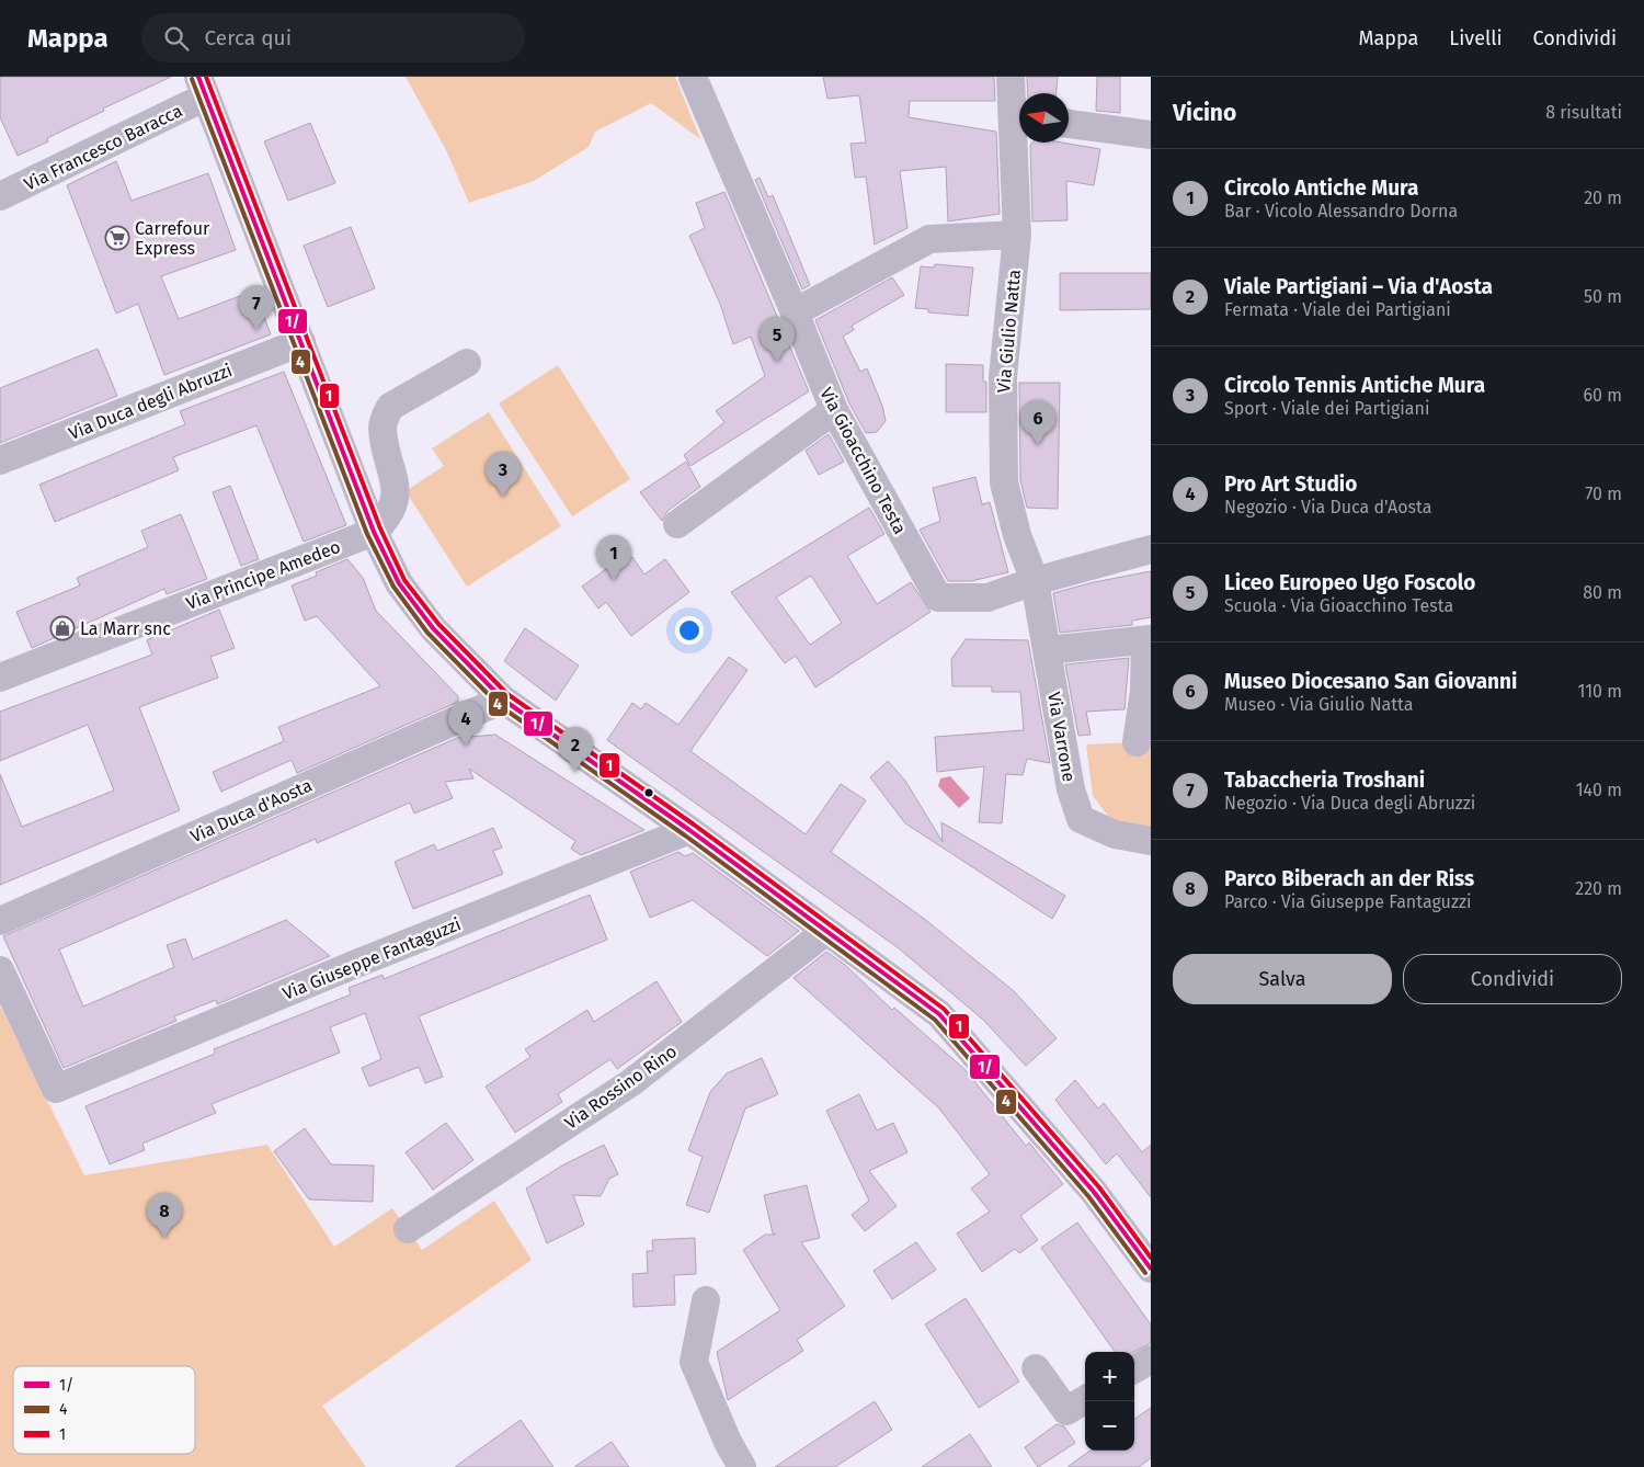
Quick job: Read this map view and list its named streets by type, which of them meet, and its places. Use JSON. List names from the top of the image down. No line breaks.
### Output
{"streets":{"street":["Via Francesco Baracca","Via Giulio Natta","Via Duca degli Abruzzi","Via Gioacchino Testa","Via Principe Amedeo","Via Varrone","Via Duca d'Aosta","Via Giuseppe Fantaguzzi","Via Rossino Rino"]},"crossings":[["Via Giulio Natta","Via Gioacchino Testa"],["Via Giulio Natta","Via Varrone"],["Via Gioacchino Testa","Via Varrone"]],"places":{"supermarket":["Carrefour Express"],"shop":["La Marr snc"]},"lines":["transit line 1/","transit line 1","transit line 4"],"legend":["1/","4","1"],"north":"left","page":{"header":"Mappa","search":"Cerca qui","nav":["Mappa","Livelli","Condividi"],"heading":["Vicino","8 risultati"],"list":[{"mark":"1","name":"Circolo Antiche Mura","note":"Bar · Vicolo Alessandro Dorna","value":"20 m"},{"mark":"2","name":"Viale Partigiani – Via d'Aosta","note":"Fermata · Viale dei Partigiani","value":"50 m"},{"mark":"3","name":"Circolo Tennis Antiche Mura","note":"Sport · Viale dei Partigiani","value":"60 m"},{"mark":"4","name":"Pro Art Studio","note":"Negozio · Via Duca d'Aosta","value":"70 m"},{"mark":"5","name":"Liceo Europeo Ugo Foscolo","note":"Scuola · Via Gioacchino Testa","value":"80 m"},{"mark":"6","name":"Museo Diocesano San Giovanni","note":"Museo · Via Giulio Natta","value":"110 m"},{"mark":"7","name":"Tabaccheria Troshani","note":"Negozio · Via Duca degli Abruzzi","value":"140 m"},{"mark":"8","name":"Parco Biberach an der Riss","note":"Parco · Via Giuseppe Fantaguzzi","value":"220 m"}],"pins":["7","5","6","3","1","4","2","8"],"buttons":["Salva","Condividi"],"map_buttons":["+","−"]}}
